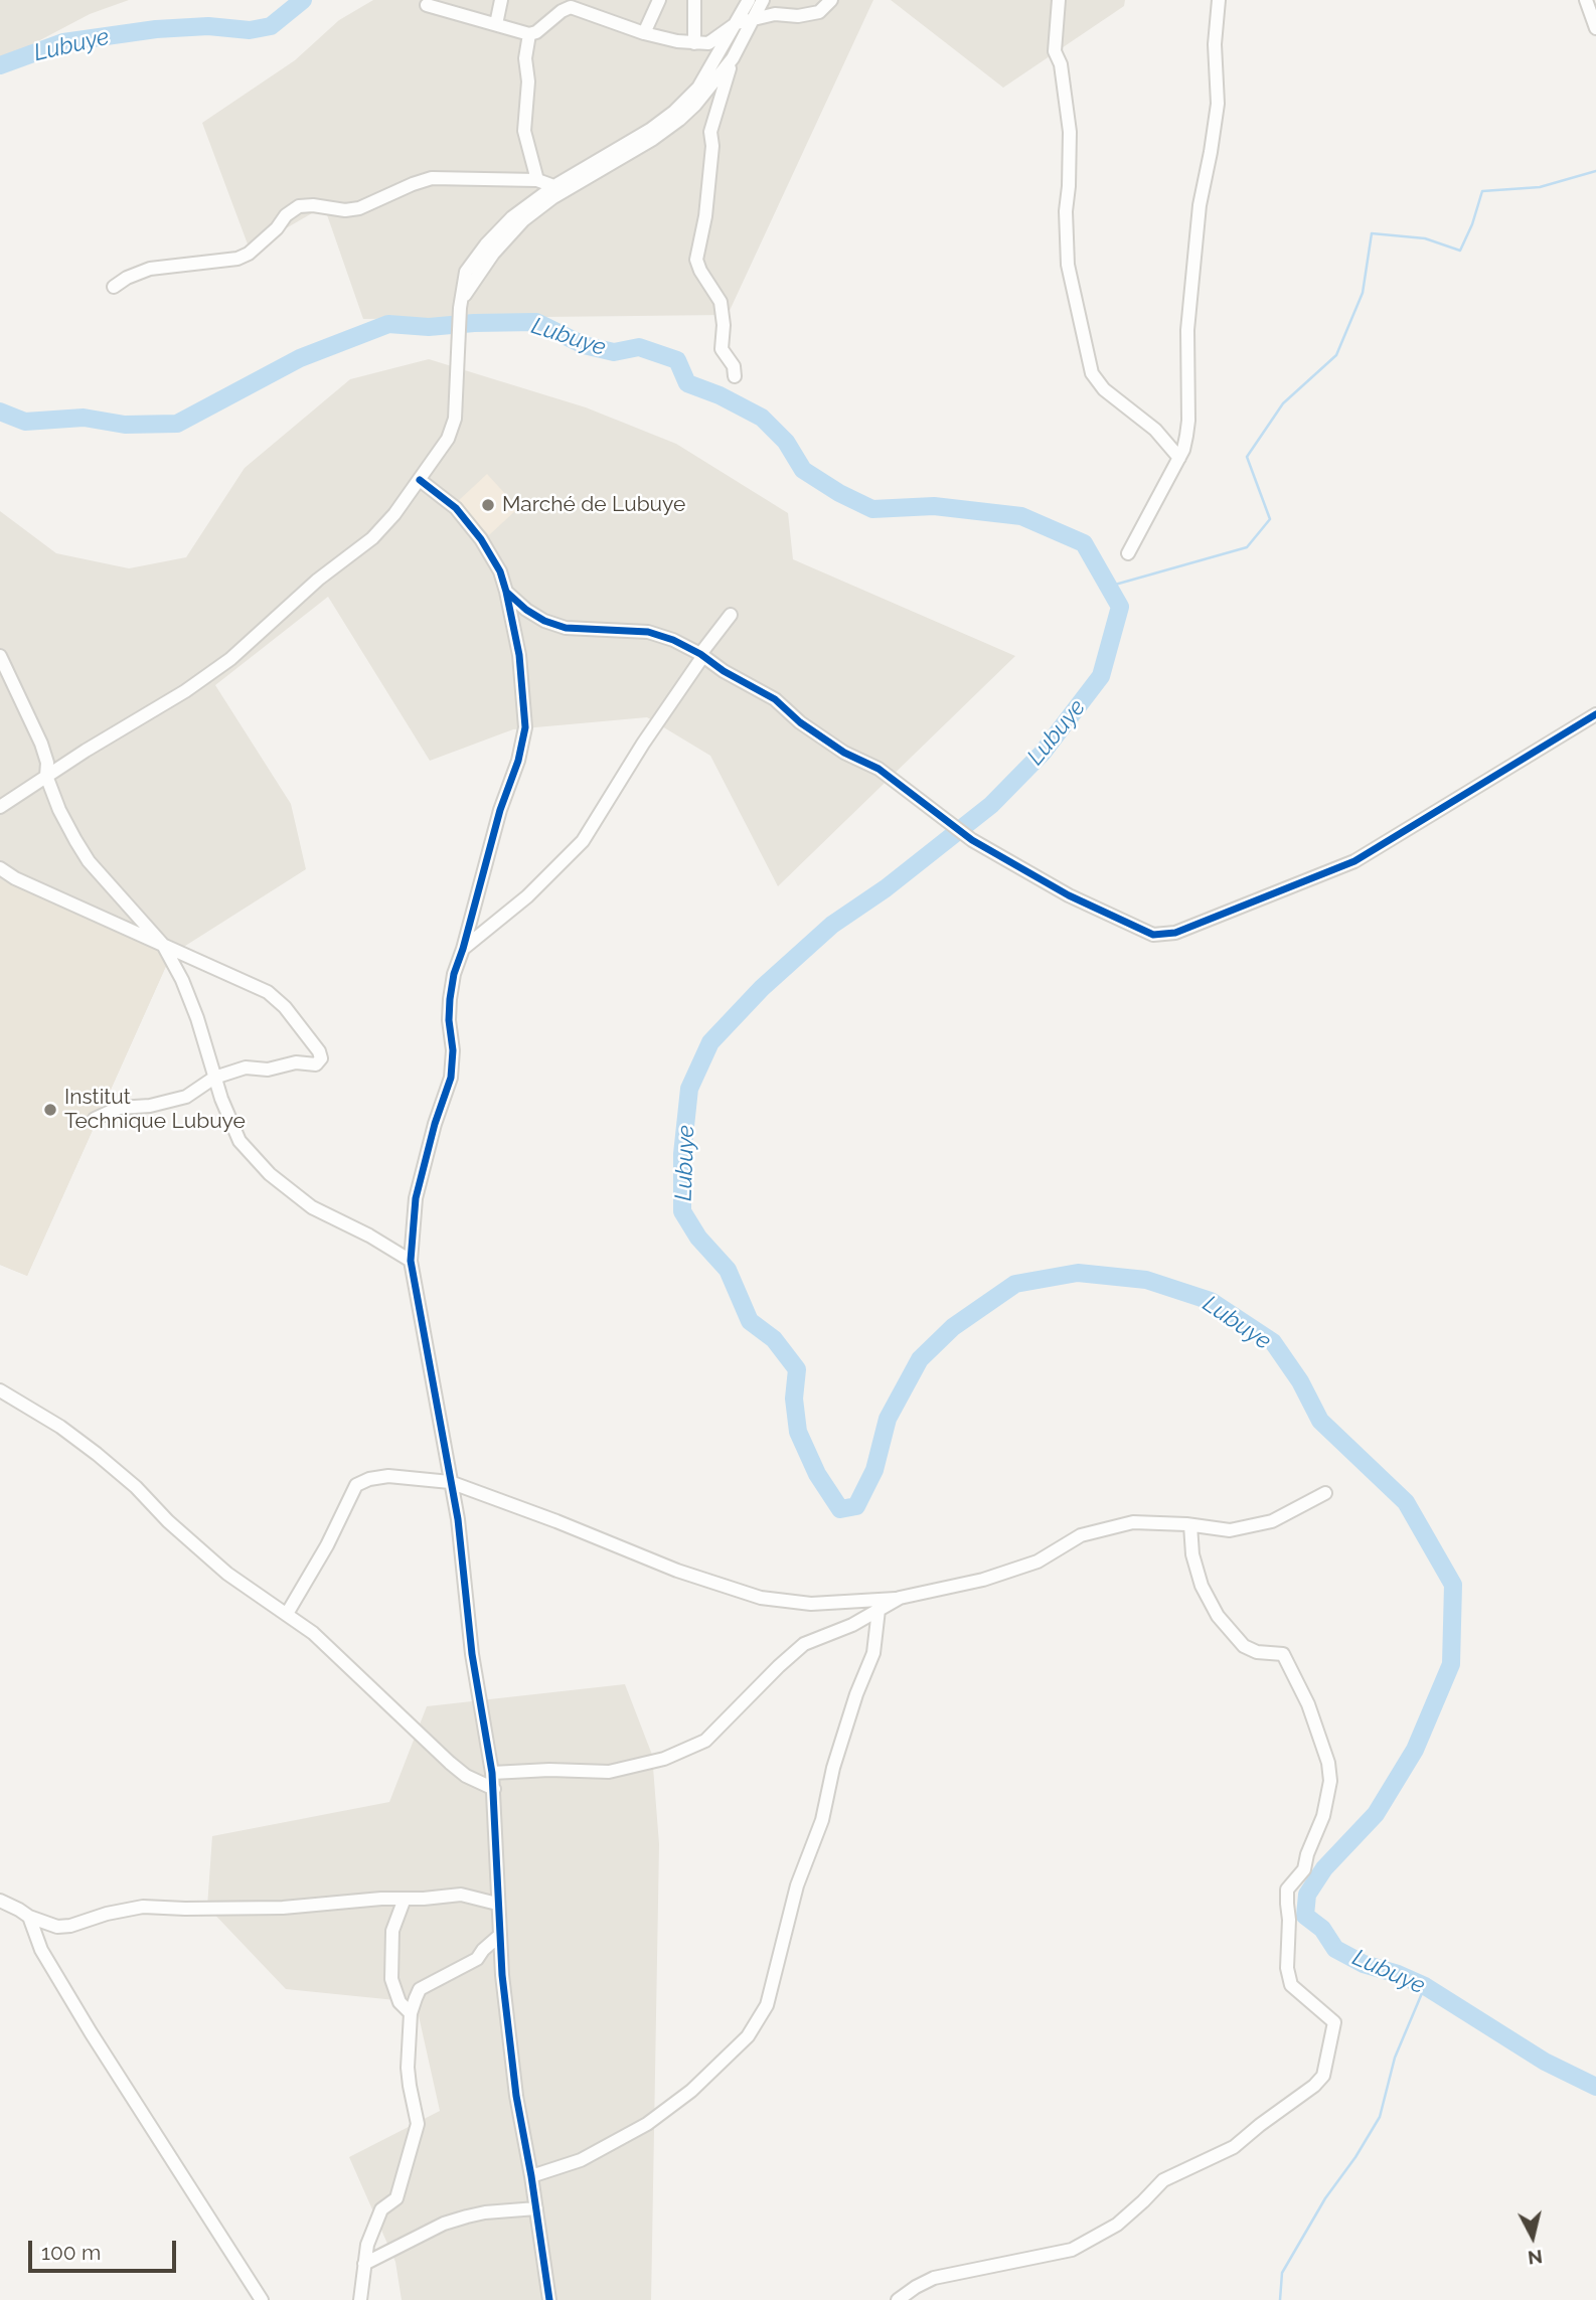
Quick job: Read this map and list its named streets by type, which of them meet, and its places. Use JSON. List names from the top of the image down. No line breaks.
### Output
{"water":["Lubuye"],"places":["Marché de Lubuye","Institut Technique Lubuye"],"scale_bar":"100 m","north":"bottom"}
